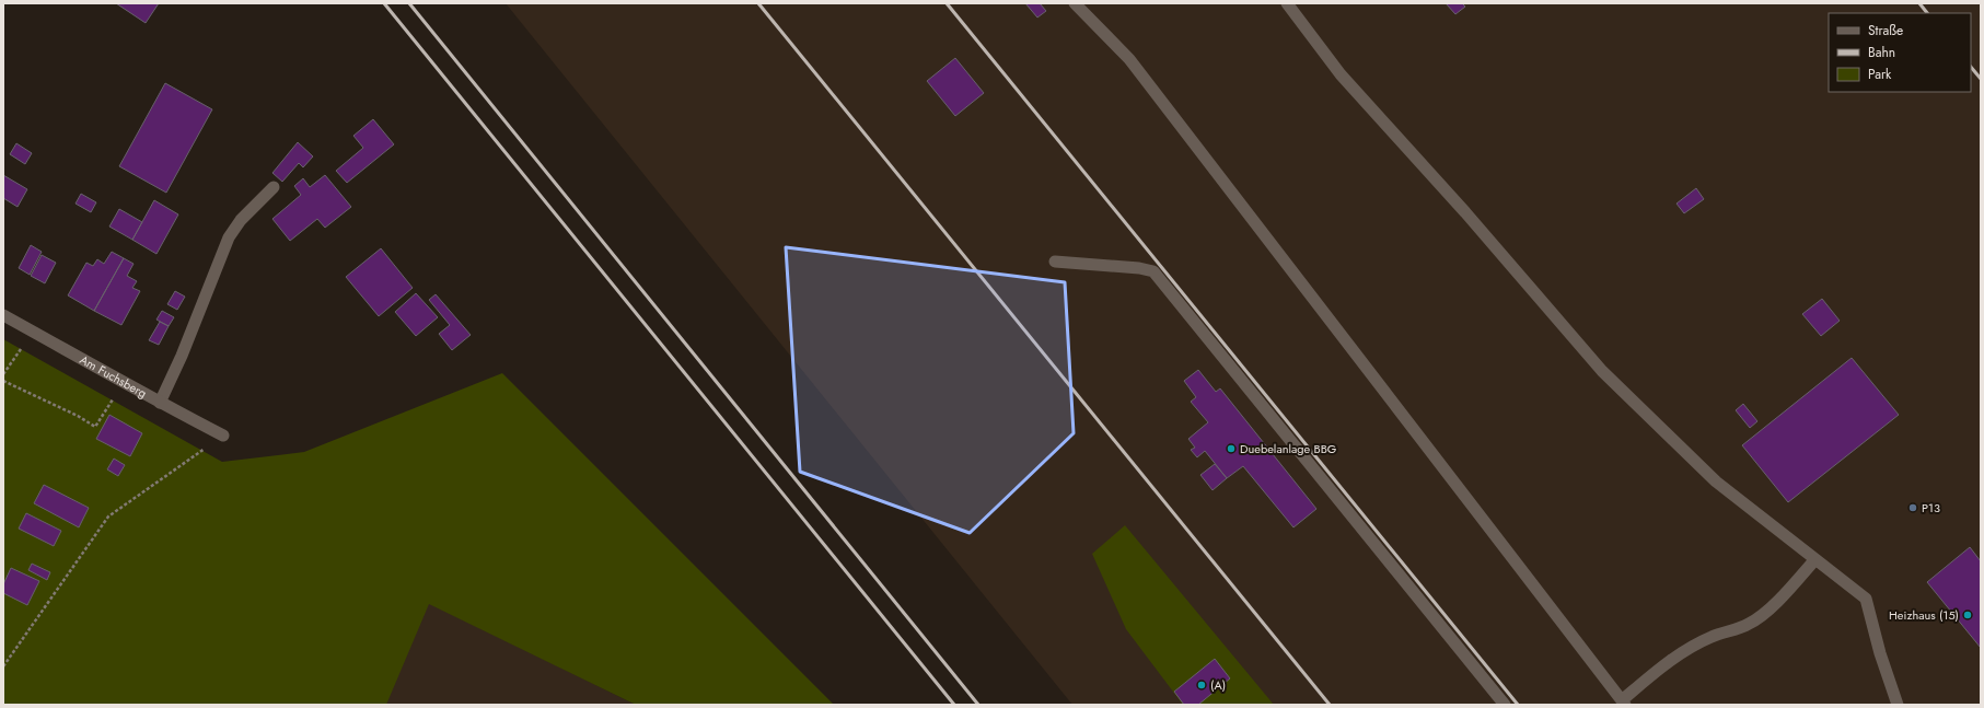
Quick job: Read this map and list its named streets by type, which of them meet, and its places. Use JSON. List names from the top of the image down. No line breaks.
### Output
{"streets":{"street":["Am Fuchsberg"]},"places":["Duebelanlage BBG","P13","Heizhaus (15)","(A)"],"legend":["Straße","Bahn","Park"]}
